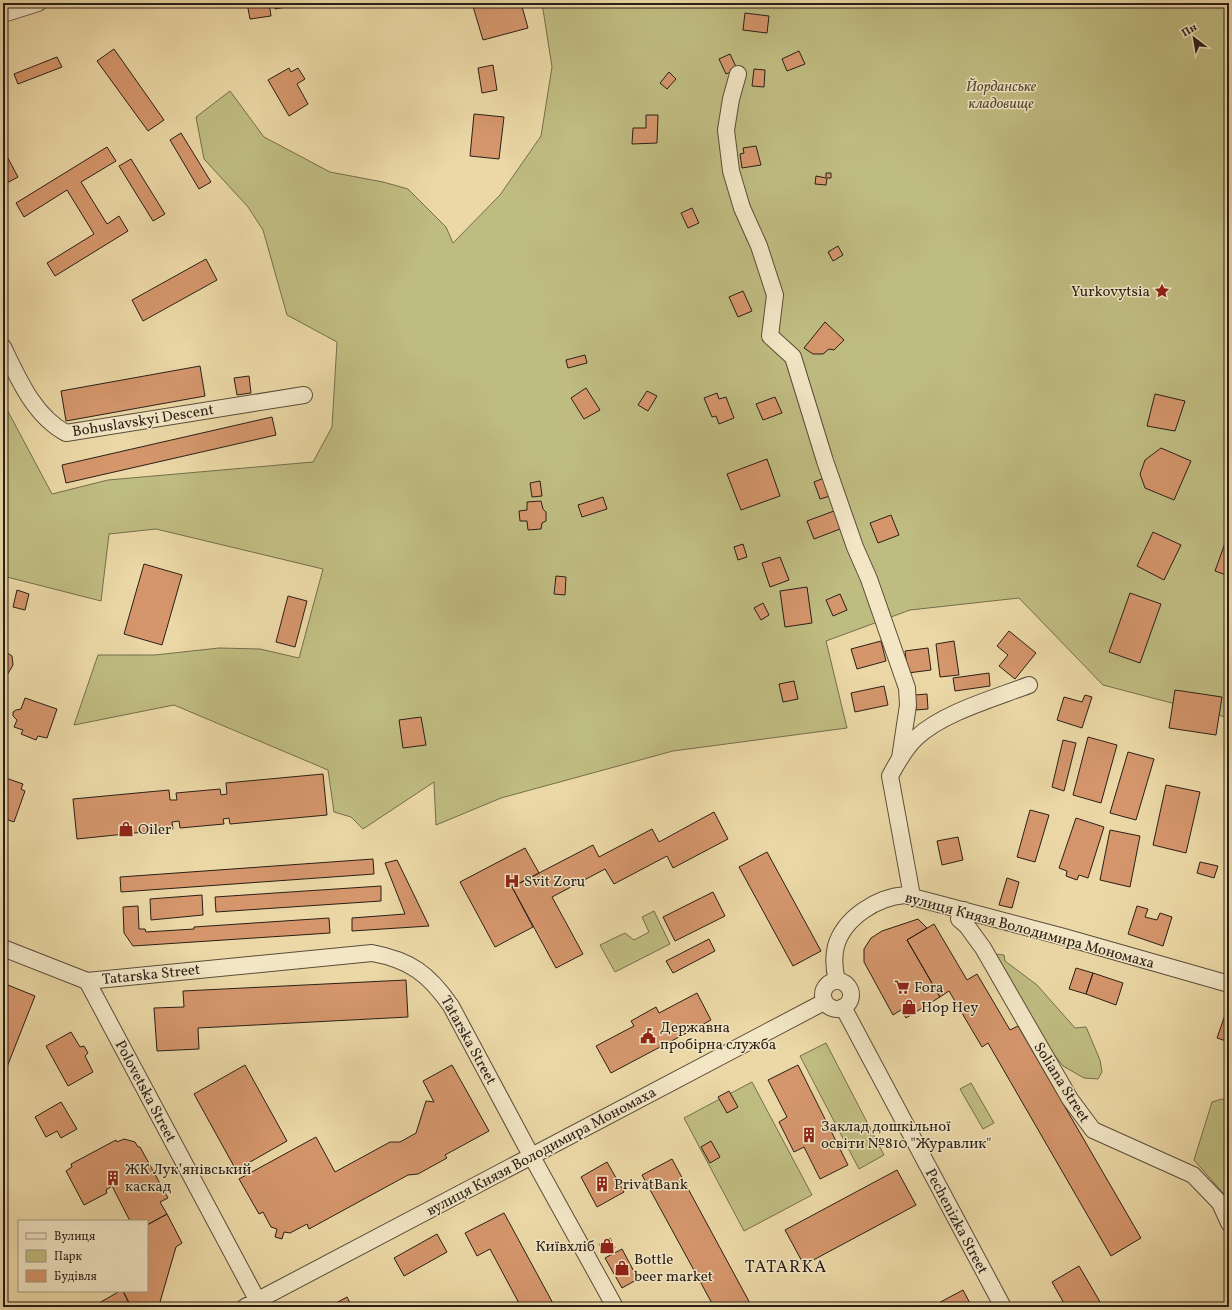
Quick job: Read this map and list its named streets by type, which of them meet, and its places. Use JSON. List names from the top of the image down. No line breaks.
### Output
{"streets":{"street":["Bohuslavskyi Descent","вулиця Князя Володимира Мономаха","Tatarska Street","Soliana Street","Polovetska Street","Pechenizka Street"]},"crossings":[["вулиця Князя Володимира Мономаха","Tatarska Street"],["вулиця Князя Володимира Мономаха","Soliana Street"],["вулиця Князя Володимира Мономаха","Polovetska Street"],["вулиця Князя Володимира Мономаха","Pechenizka Street"],["Tatarska Street","Polovetska Street"]],"districts":["TATARKA"],"parks":["Йорданське кладовище"],"places":{"place":["Yurkovytsia"],"shop":["Oiler","Hop Hey","Київхліб","Bottle beer market"],"hospital":["Svit Zoru"],"supermarket":["Fora"],"public building":["Державна пробірна служба"],"building":["Заклад дошкільної освіти №810 \"Журавлик\"","ЖК Лук’янівський каскад","PrivatBank"]},"legend":["Вулиця","Парк","Будівля"],"north":"top left"}
